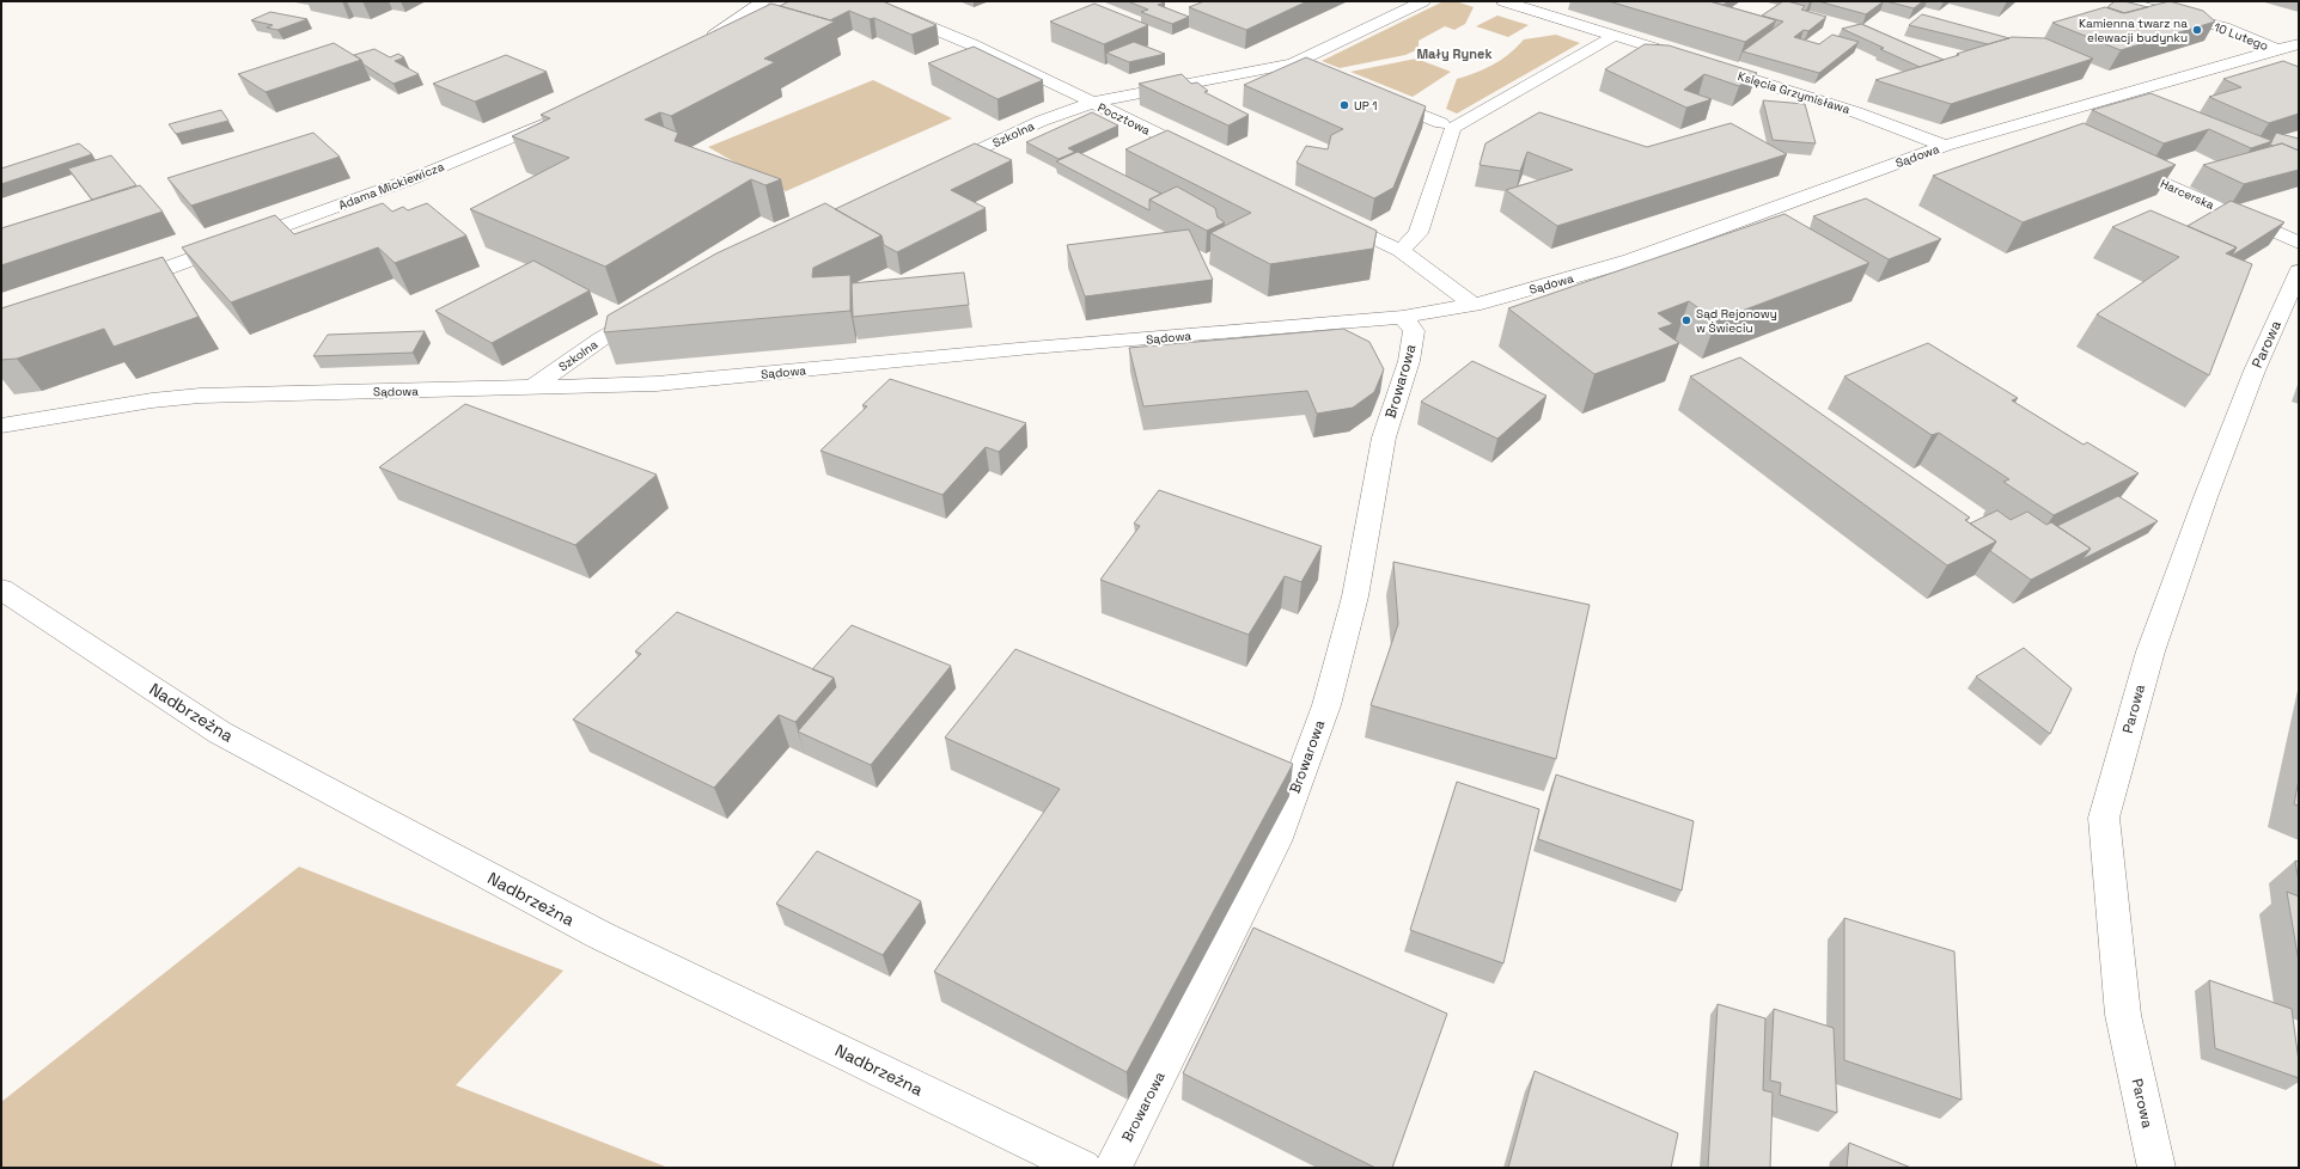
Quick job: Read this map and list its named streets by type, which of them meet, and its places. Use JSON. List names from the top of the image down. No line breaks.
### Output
{"streets":{"street":["10 Lutego","Księcia Grzymisława","Pocztowa","Szkolna","Sądowa","Adama Mickiewicza","Harcerska","Parowa","Browarowa","Nadbrzeżna"]},"crossings":[["10 Lutego","Sądowa"],["Księcia Grzymisława","Sądowa"],["Pocztowa","Szkolna"],["Szkolna","Sądowa"],["Sądowa","Browarowa"]],"districts":["Mały Rynek"],"places":["Kamienna twarz na elewacji budynku","UP 1","Sąd Rejonowy w Świeciu"]}
